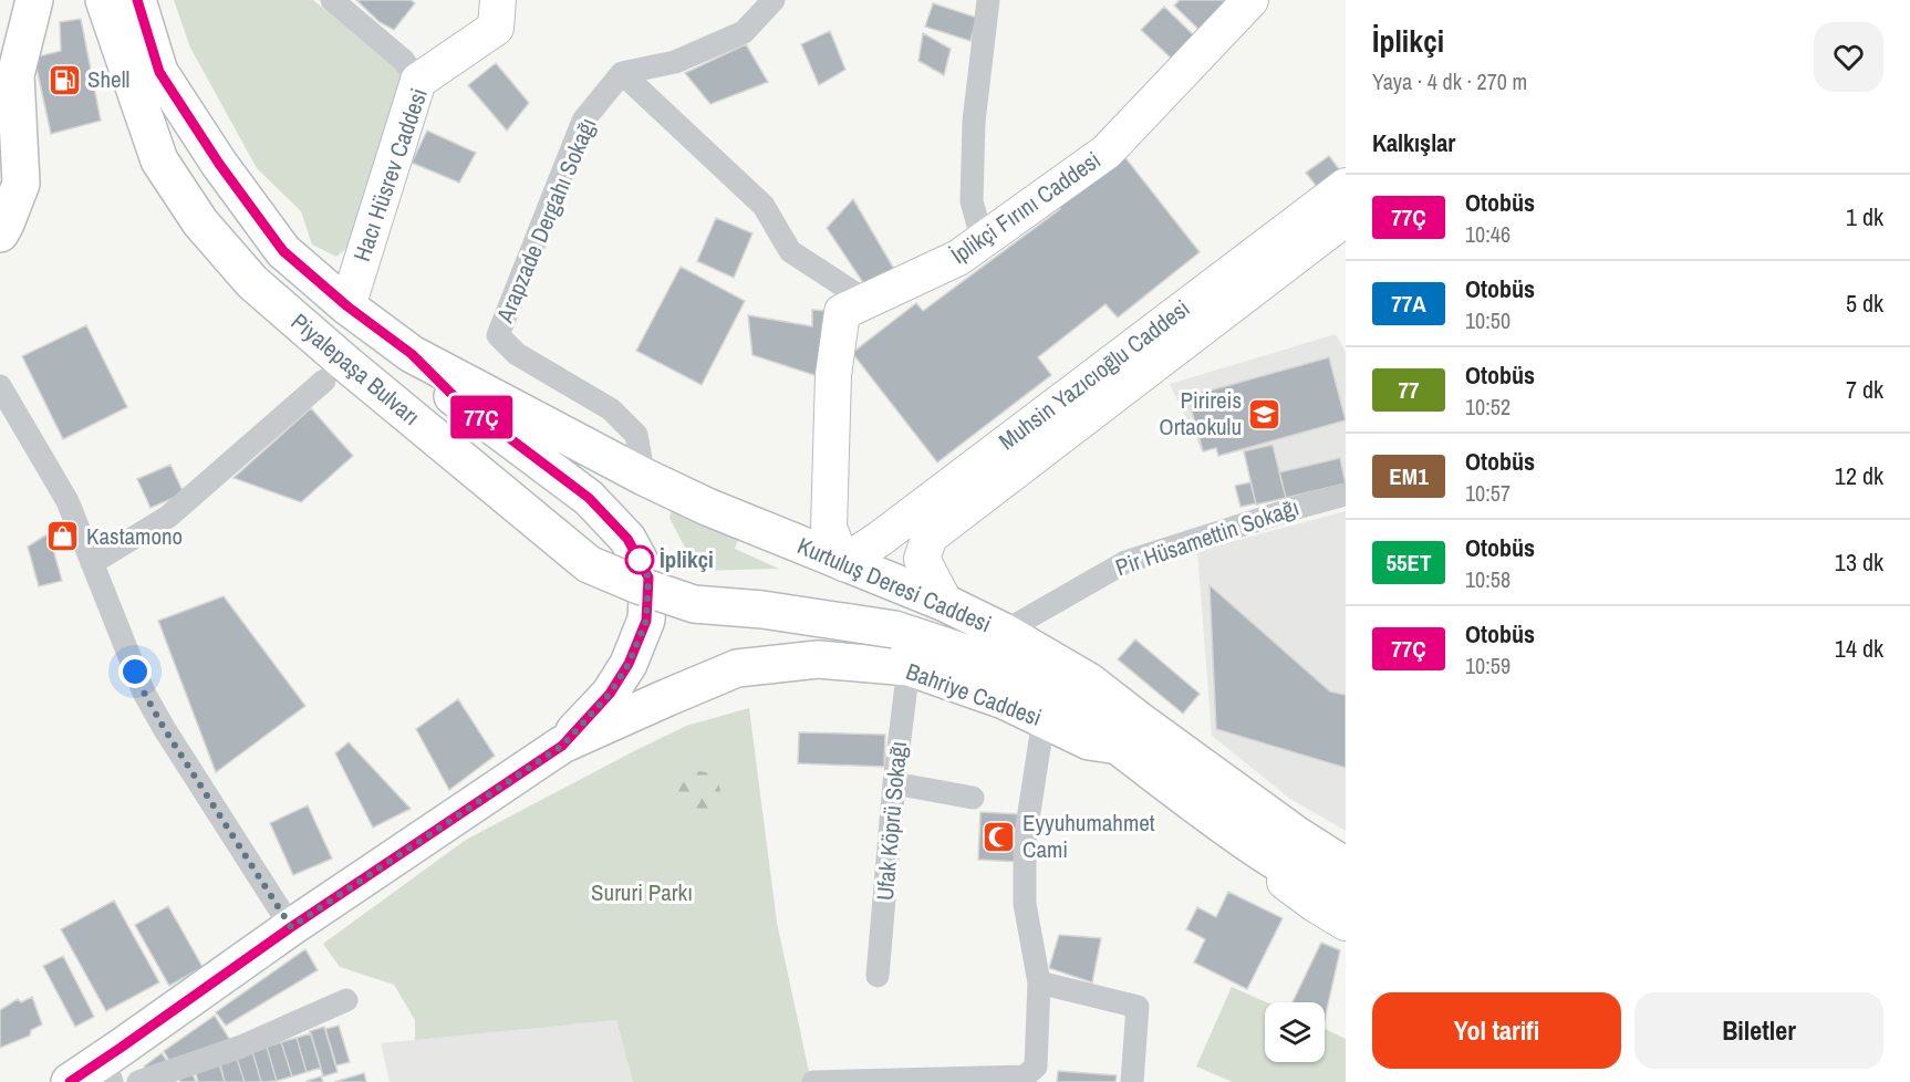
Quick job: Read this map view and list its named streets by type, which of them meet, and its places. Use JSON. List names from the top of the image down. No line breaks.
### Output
{"streets":{"main road":["Piyalepaşa Bulvarı","Kurtuluş Deresi Caddesi","Bahriye Caddesi"],"street":["Hacı Hüsrev Caddesi","İplikçi Fırını Caddesi","Arapzade Dergahı Sokağı","Muhsin Yazıcıoğlu Caddesi","Pir Hüsamettin Sokağı","Ufak Köprü Sokağı"]},"crossings":[["Hacı Hüsrev Caddesi","Piyalepaşa Bulvarı"],["İplikçi Fırını Caddesi","Muhsin Yazıcıoğlu Caddesi"],["İplikçi Fırını Caddesi","Kurtuluş Deresi Caddesi"],["Arapzade Dergahı Sokağı","Kurtuluş Deresi Caddesi"],["Piyalepaşa Bulvarı","Kurtuluş Deresi Caddesi"],["Piyalepaşa Bulvarı","Bahriye Caddesi"],["Muhsin Yazıcıoğlu Caddesi","Kurtuluş Deresi Caddesi"],["Pir Hüsamettin Sokağı","Kurtuluş Deresi Caddesi"],["Kurtuluş Deresi Caddesi","Bahriye Caddesi"],["Bahriye Caddesi","Ufak Köprü Sokağı"]],"parks":["Sururi Parkı"],"places":{"fuel station":["Shell"],"school or university":["Pirireis Ortaokulu"],"shop":["Kastamono"],"other":["İplikçi"],"mosque":["Eyyuhumahmet Cami"]},"lines":["bus line 77Ç"],"page":{"on_map":"77Ç","heading":[["İplikçi","Yaya · 4 dk · 270 m"],"Kalkışlar"],"list":[{"mark":"77Ç","name":"Otobüs","note":"10:46","value":"1 dk"},{"mark":"77A","name":"Otobüs","note":"10:50","value":"5 dk"},{"mark":"77","name":"Otobüs","note":"10:52","value":"7 dk"},{"mark":"EM1","name":"Otobüs","note":"10:57","value":"12 dk"},{"mark":"55ET","name":"Otobüs","note":"10:58","value":"13 dk"},{"mark":"77Ç","name":"Otobüs","note":"10:59","value":"14 dk"}],"buttons":["Yol tarifi","Biletler"]}}
